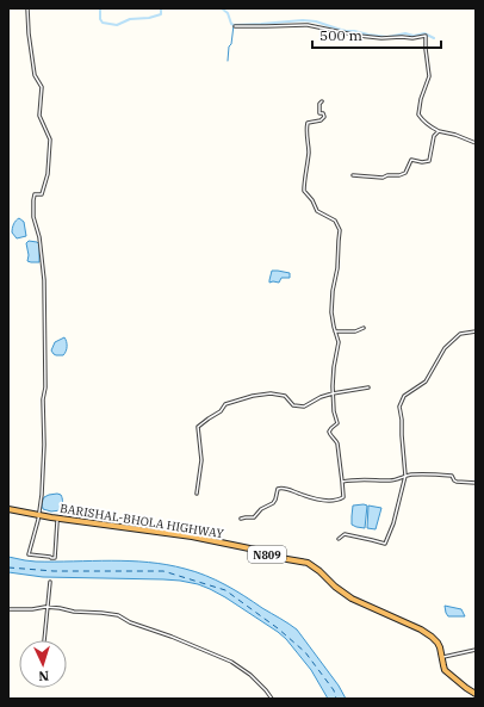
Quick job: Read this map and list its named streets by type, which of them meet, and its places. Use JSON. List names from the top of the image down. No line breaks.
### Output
{"streets":{"highway":["BARISHAL-BHOLA HIGHWAY","N809"]},"scale_bar":"500 m","north":"bottom"}
